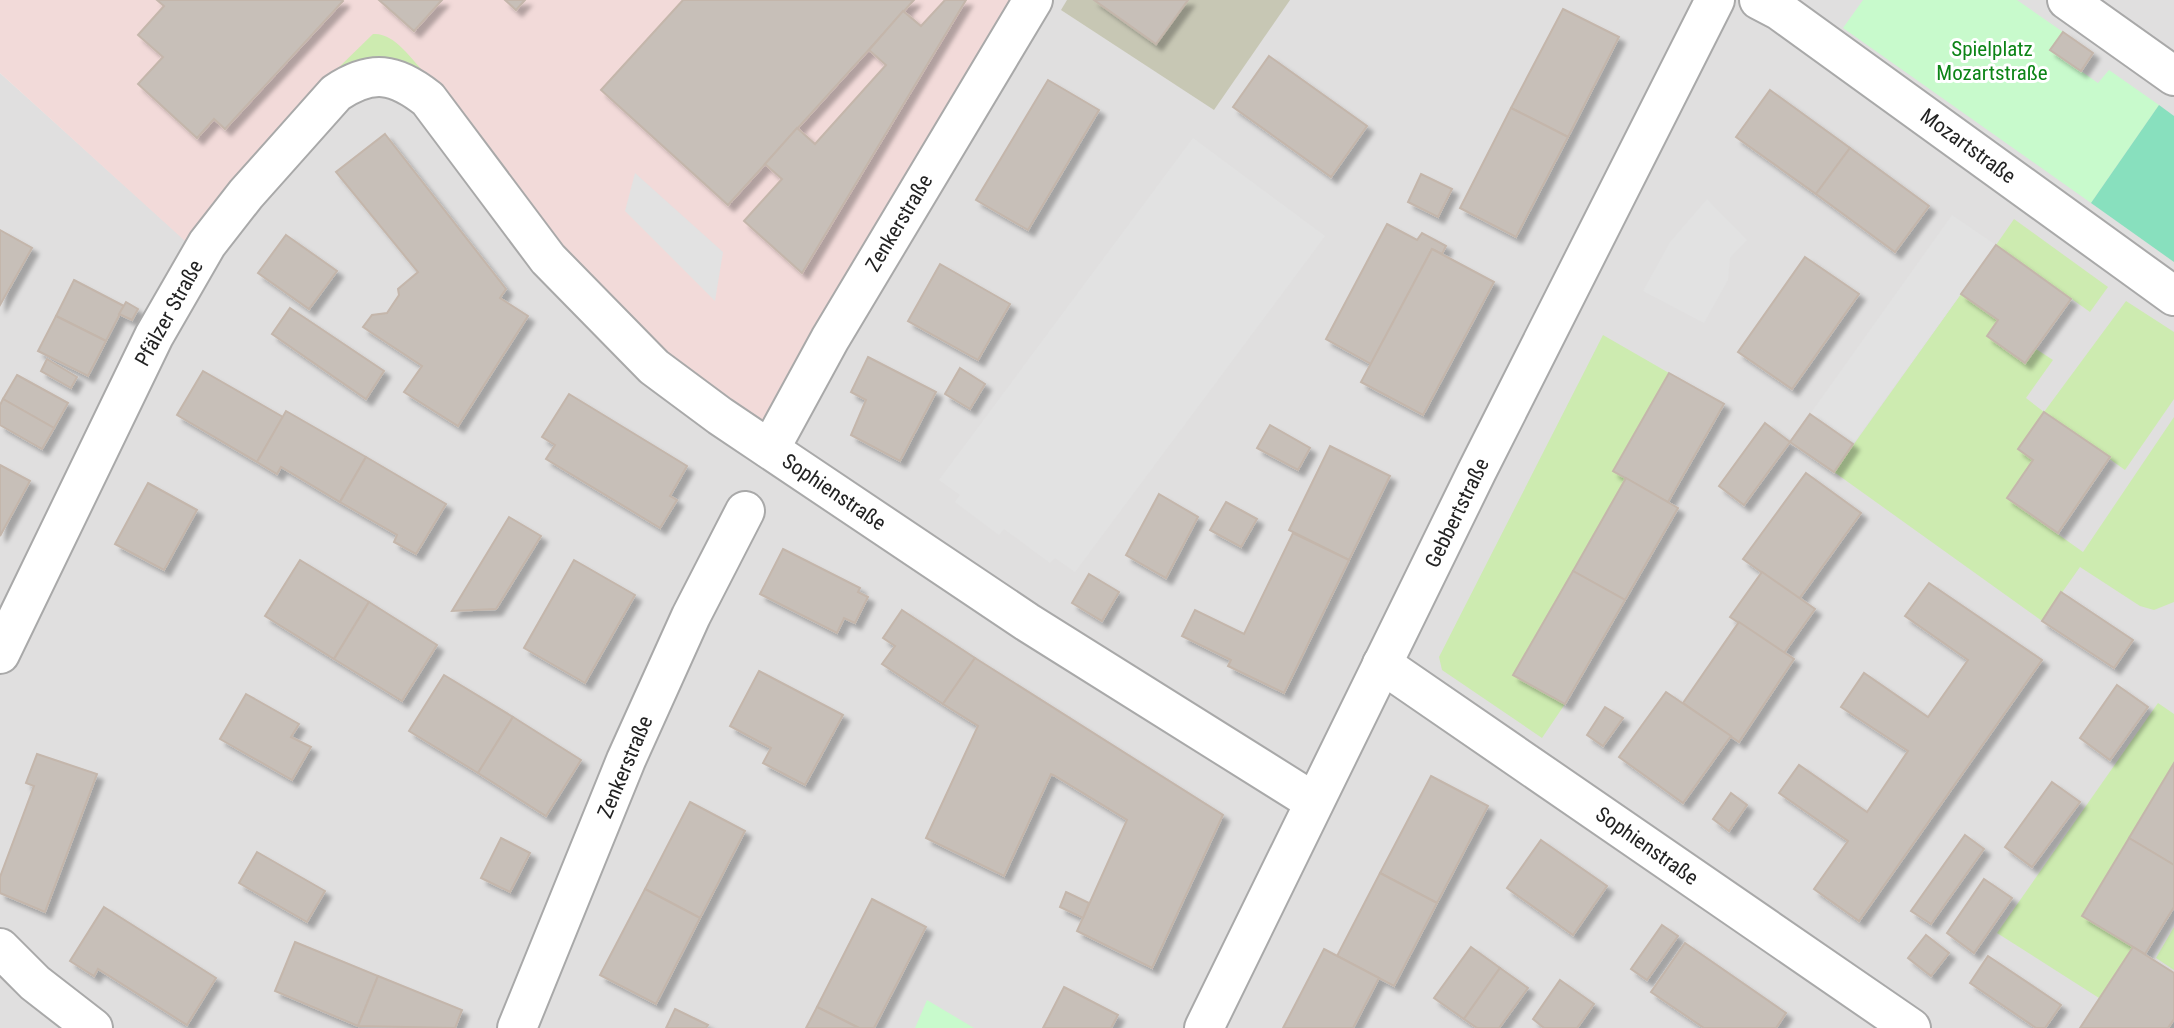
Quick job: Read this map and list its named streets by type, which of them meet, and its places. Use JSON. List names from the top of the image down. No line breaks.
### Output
{"streets":{"street":["Mozartstraße","Zenkerstraße","Pfälzer Straße","Sophienstraße","Gebbertstraße"]},"crossings":[["Zenkerstraße","Sophienstraße"],["Pfälzer Straße","Sophienstraße"],["Sophienstraße","Gebbertstraße"]],"parks":["Spielplatz Mozartstraße"]}
